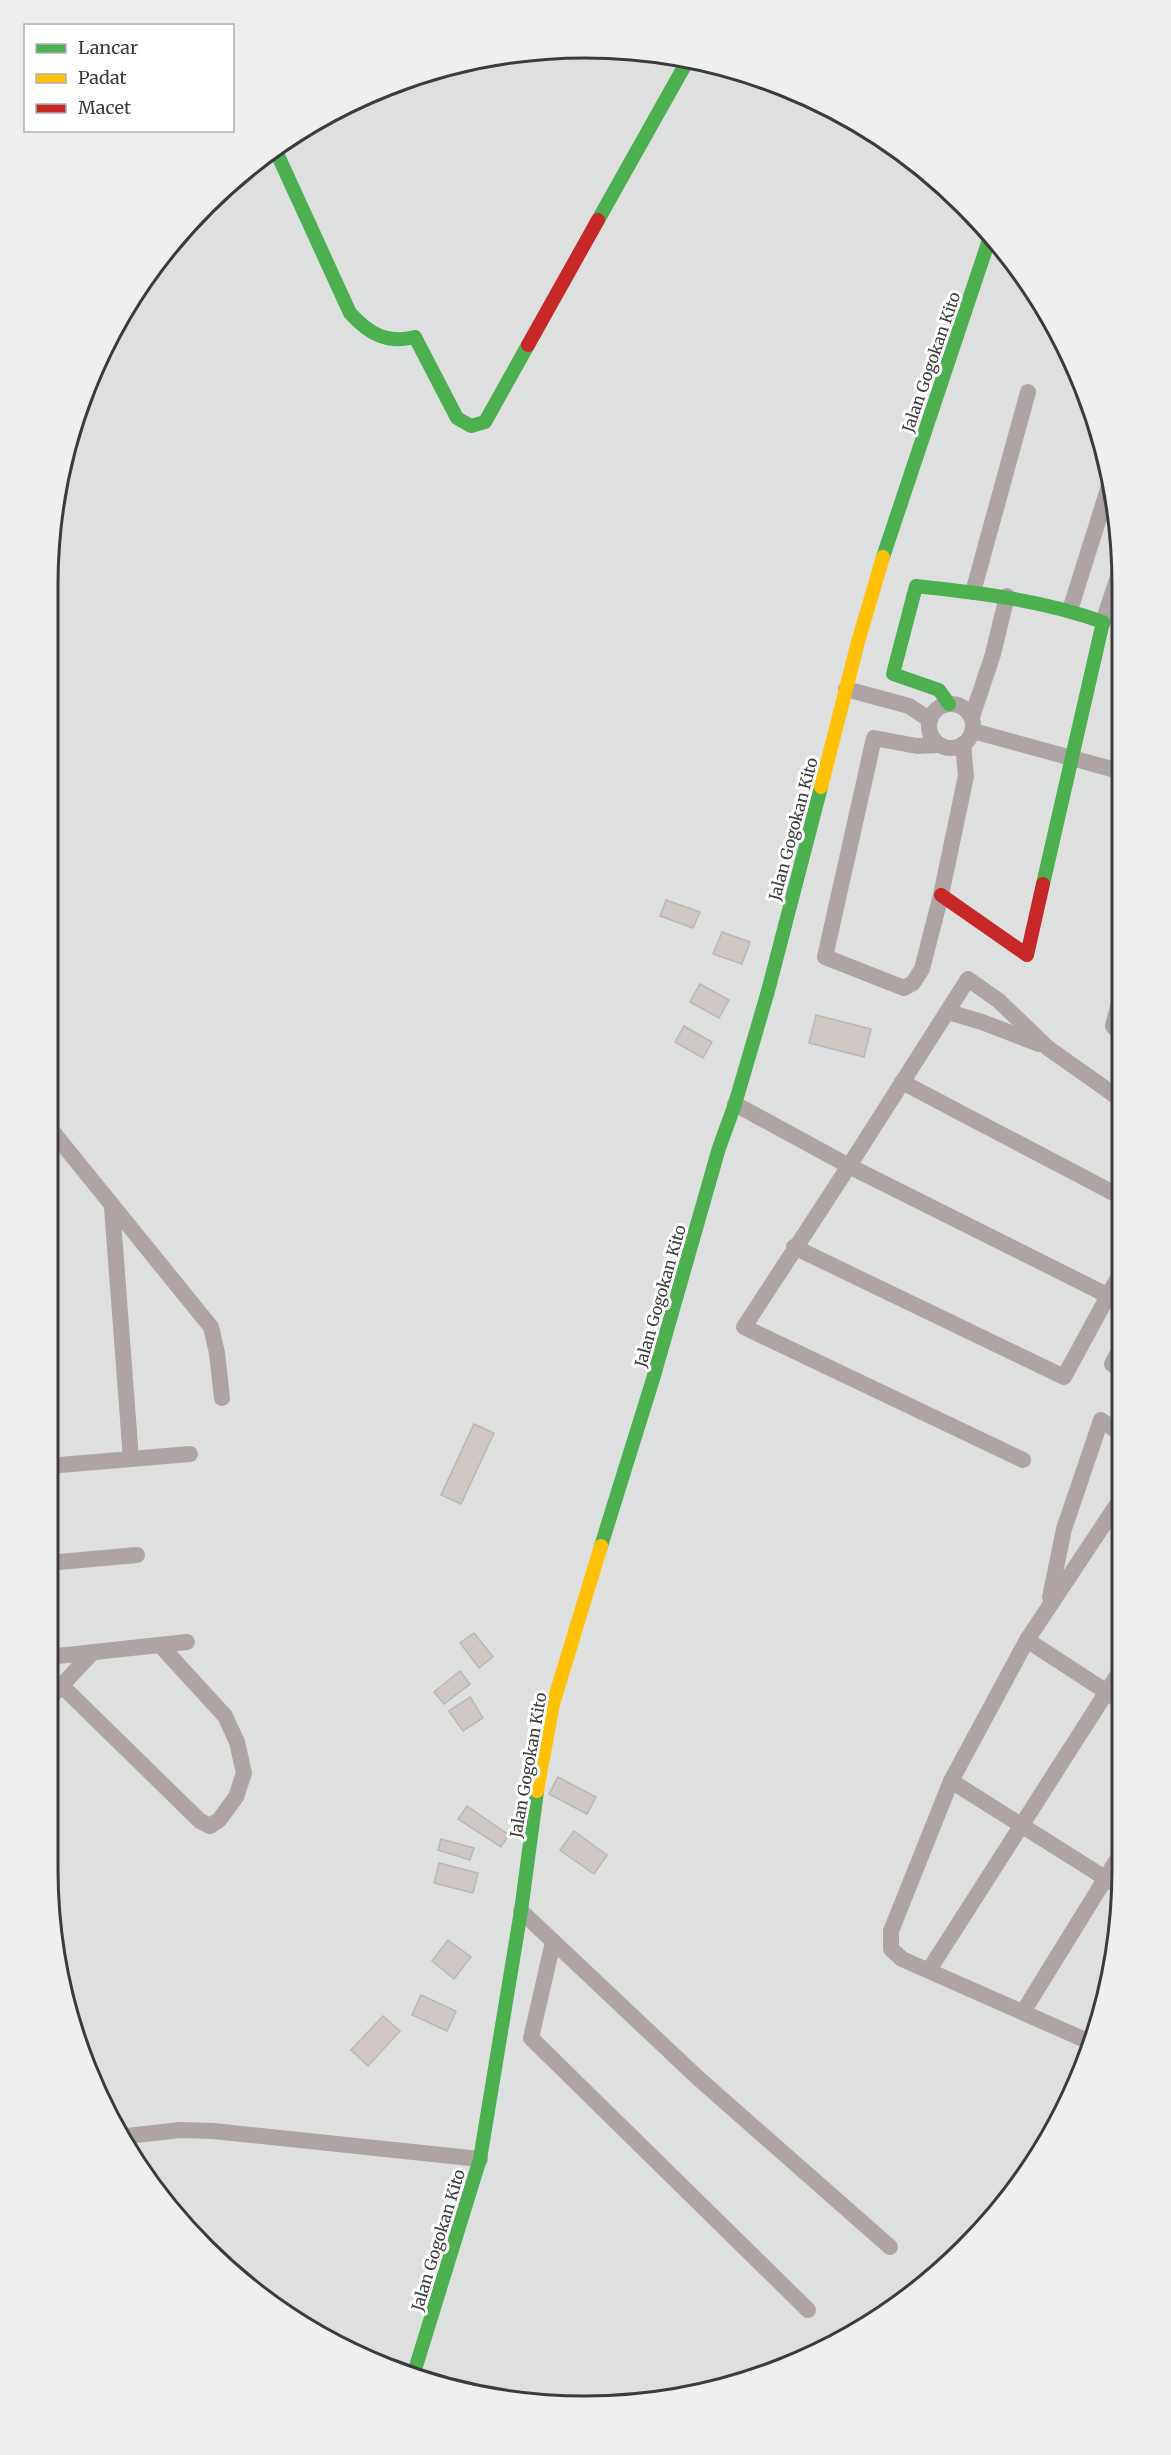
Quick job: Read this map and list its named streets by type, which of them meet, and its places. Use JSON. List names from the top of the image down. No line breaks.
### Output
{"streets":{"street":["Jalan Gogokan Kito"]},"legend":["Lancar","Padat","Macet"]}
